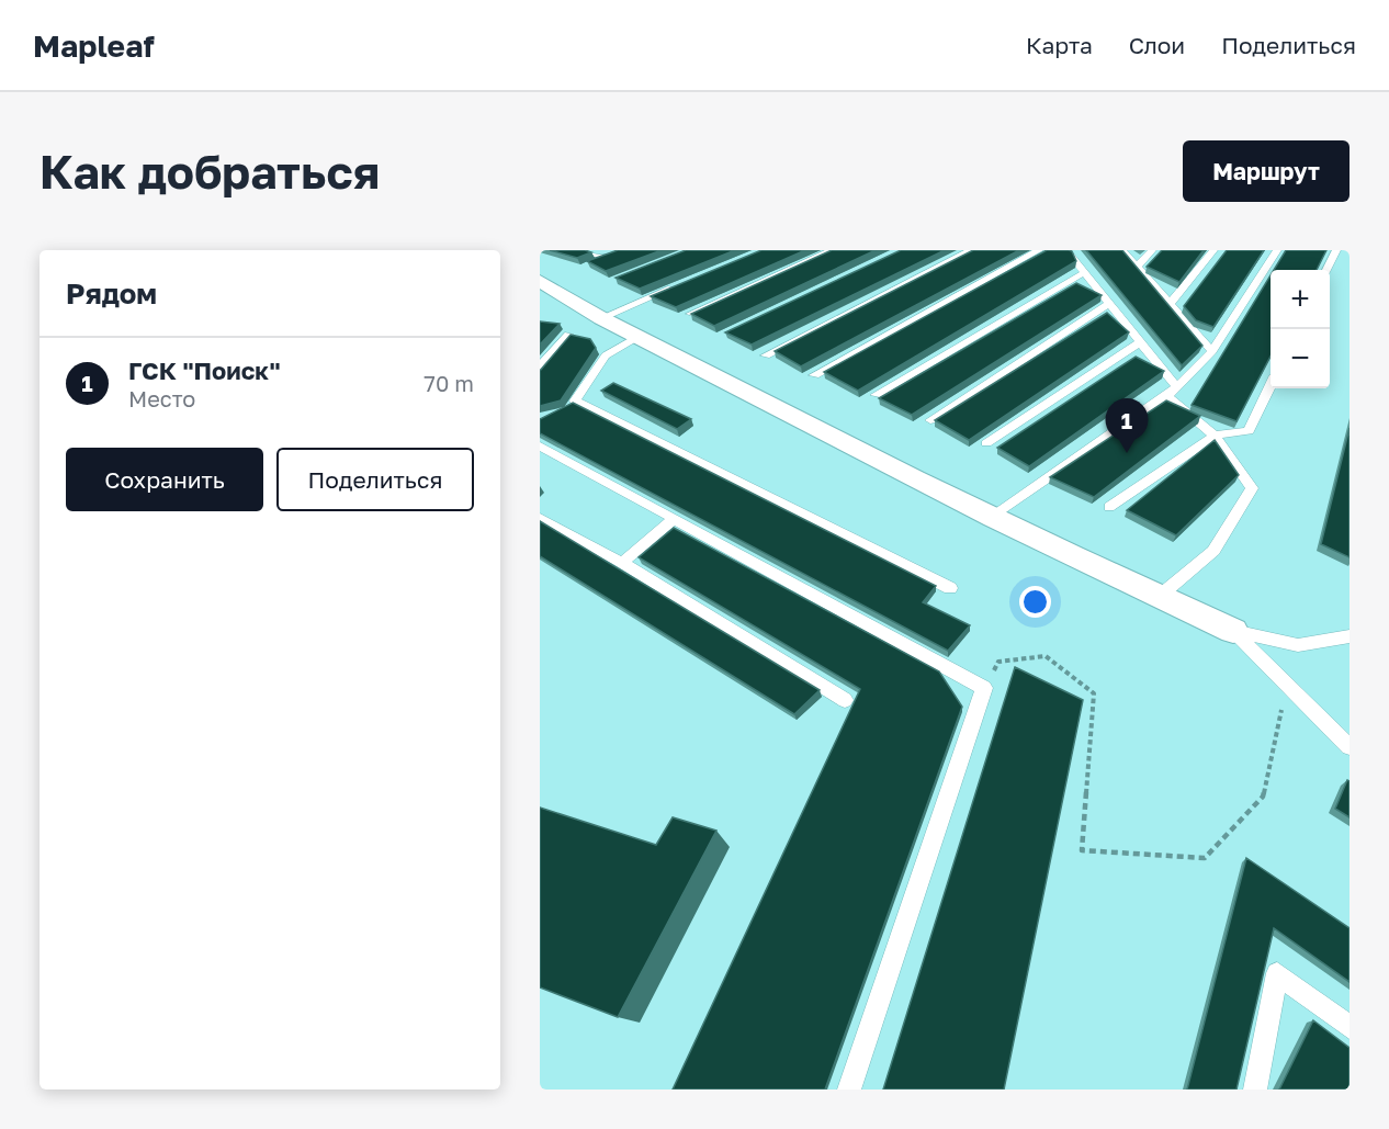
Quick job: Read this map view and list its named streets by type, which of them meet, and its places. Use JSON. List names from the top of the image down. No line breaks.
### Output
{"page":{"header":"Mapleaf","nav":["Карта","Слои","Поделиться"],"buttons":["Маршрут",["Сохранить","Поделиться"]],"title":"Как добраться","heading":"Рядом","map_buttons":["+","−"],"list":[{"mark":"1","name":"ГСК \"Поиск\"","note":"Место","value":"70 m"}],"pins":"1"}}
